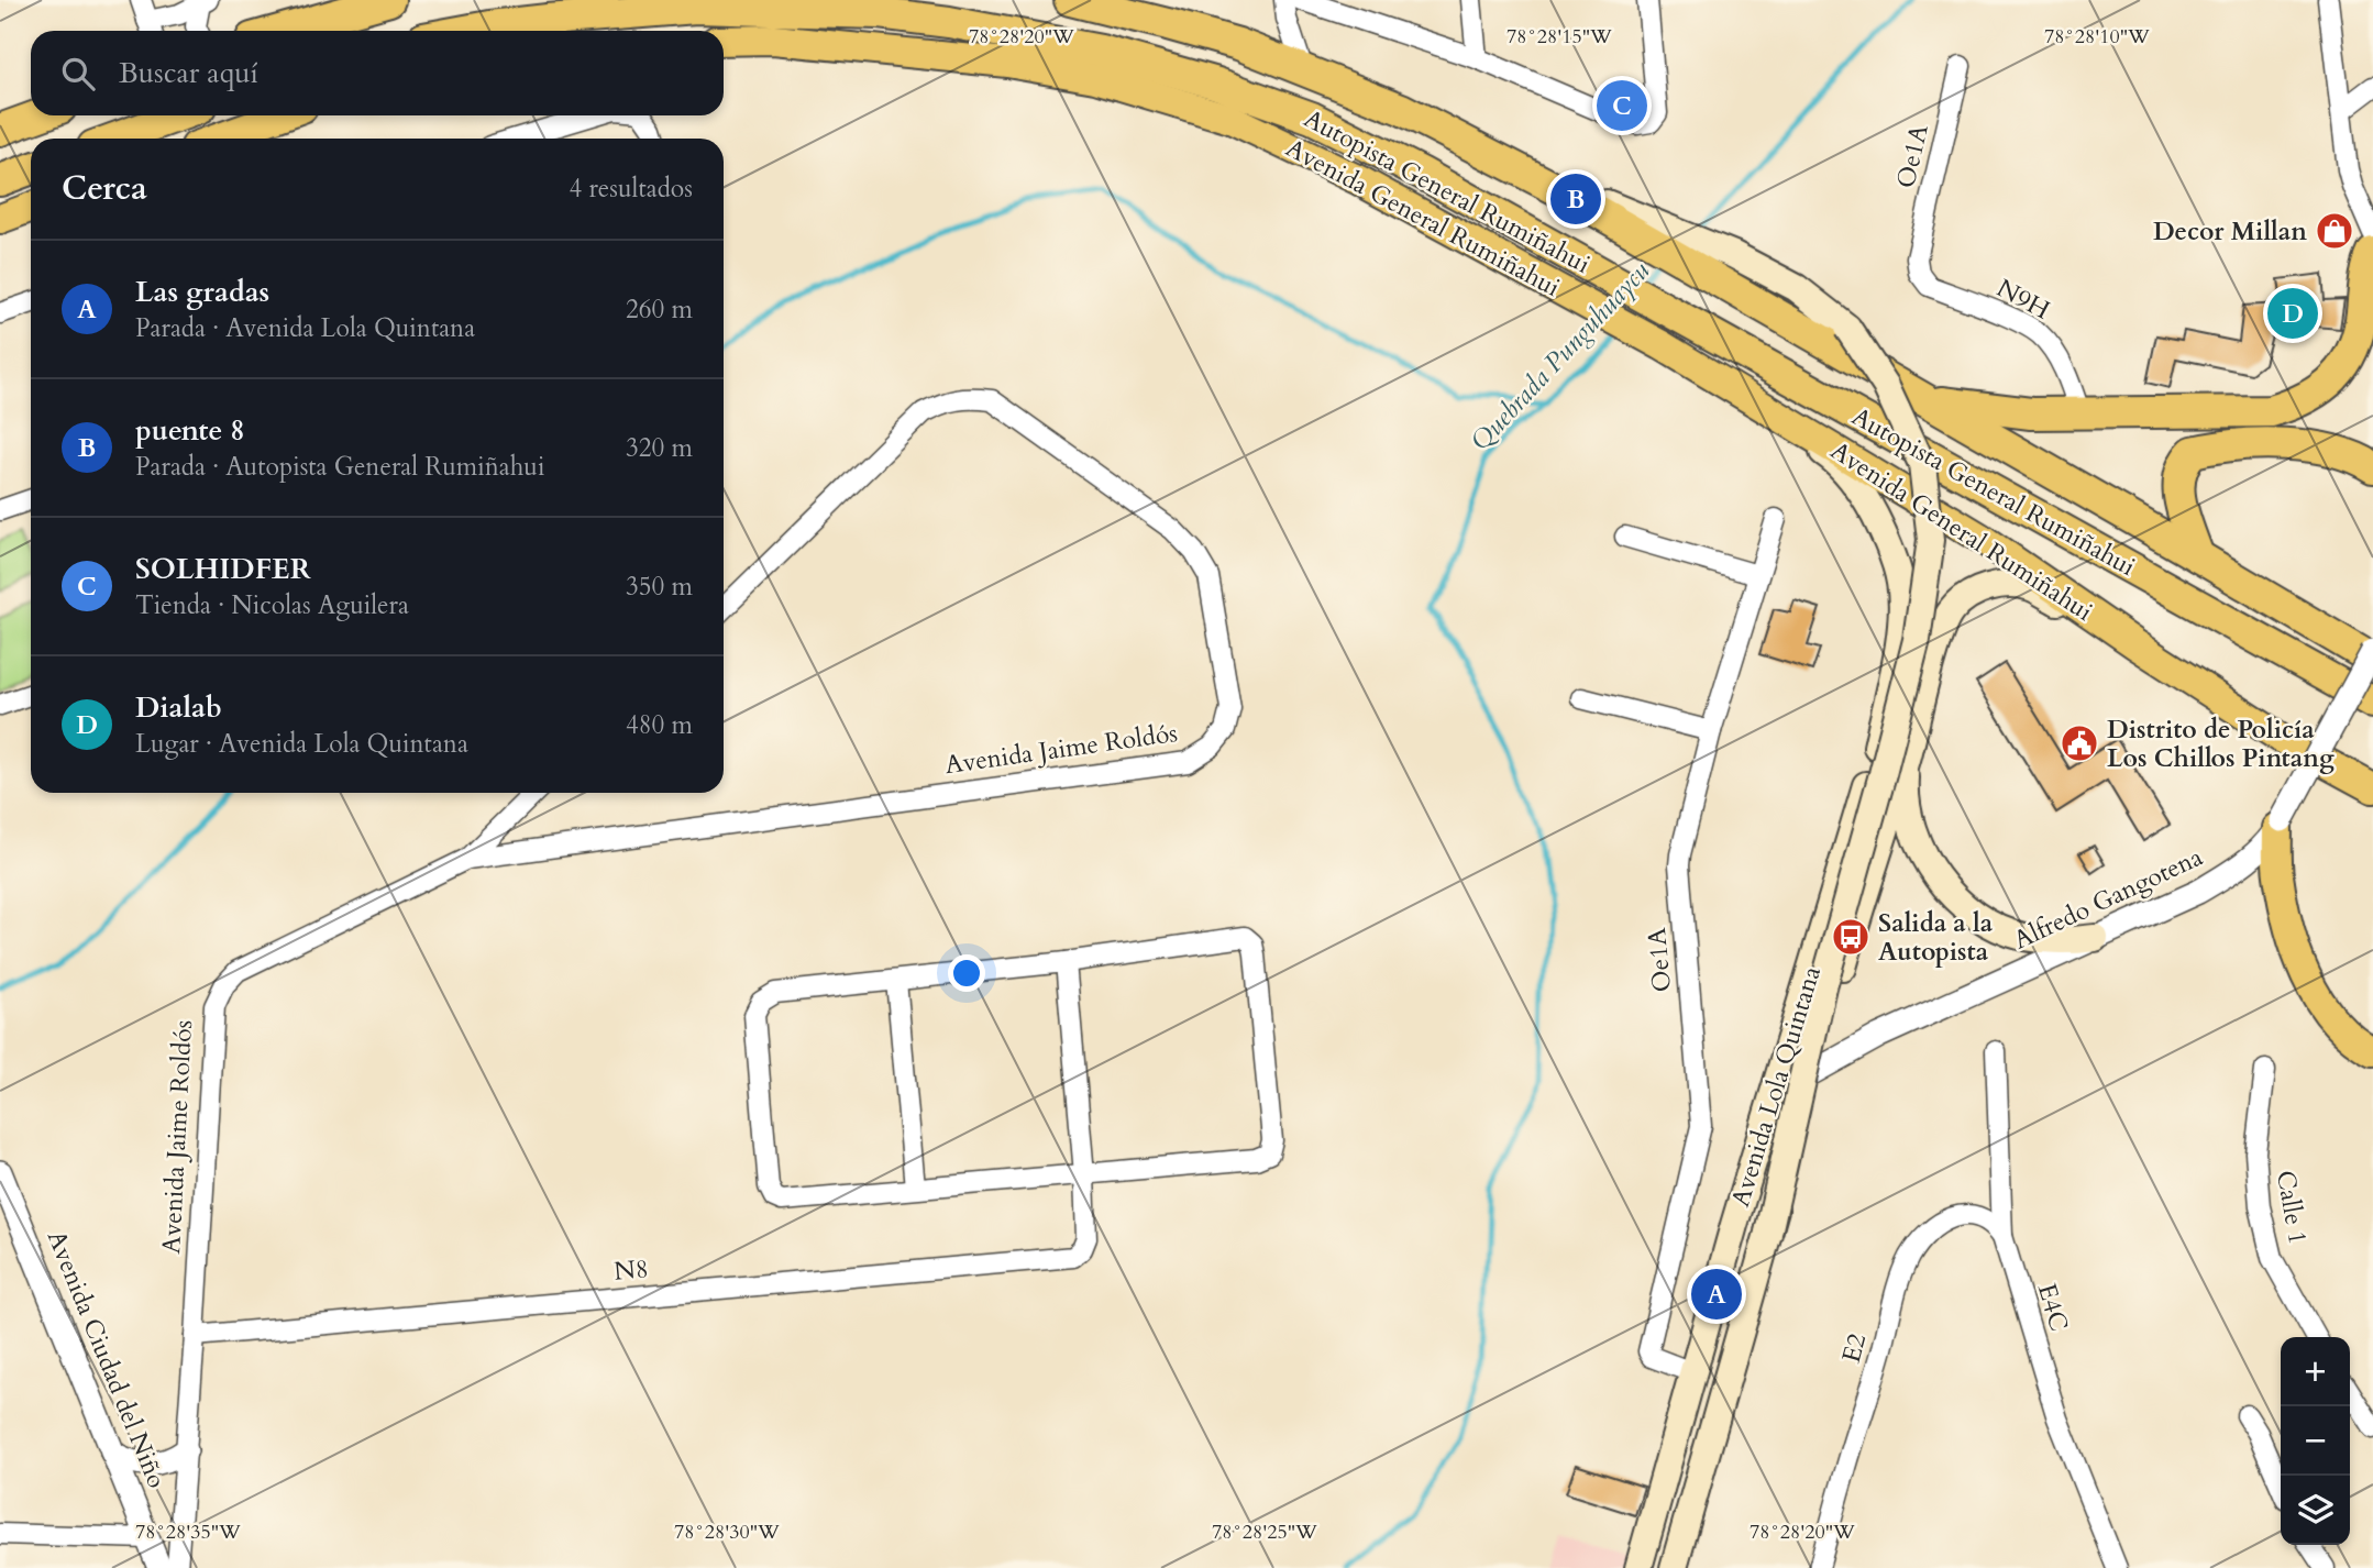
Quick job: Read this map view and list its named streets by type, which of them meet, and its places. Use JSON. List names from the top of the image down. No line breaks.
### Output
{"streets":{"highway":["Autopista General Rumiñahui"],"main road":["Avenida General Rumiñahui","Avenida Lola Quintana"],"street":["Oe1A","N9H","Avenida Jaime Roldós","Alfredo Gangotena","Calle 1","N8","E4C","E2","Avenida Ciudad del Niño"]},"crossings":[["Oe1A","N9H"],["Oe1A","Avenida Lola Quintana"],["Autopista General Rumiñahui","Avenida Lola Quintana"],["Avenida General Rumiñahui","Avenida Lola Quintana"],["Avenida Jaime Roldós","N8"],["Avenida Jaime Roldós","Avenida Ciudad del Niño"],["Alfredo Gangotena","Avenida Lola Quintana"],["E4C","E2"]],"water":["Quebrada Punguhuaycu"],"places":{"shop":["Decor Millan"],"public building":["Distrito de Policía Los Chillos Pintang"],"bus stop":["Salida a la Autopista"]},"page":{"search":"Buscar aquí","pins":["C","B","D","A"],"heading":["Cerca","4 resultados"],"list":[{"mark":"A","name":"Las gradas","note":"Parada · Avenida Lola Quintana","value":"260 m"},{"mark":"B","name":"puente 8","note":"Parada · Autopista General Rumiñahui","value":"320 m"},{"mark":"C","name":"SOLHIDFER","note":"Tienda · Nicolas Aguilera","value":"350 m"},{"mark":"D","name":"Dialab","note":"Lugar · Avenida Lola Quintana","value":"480 m"}],"map_buttons":["+","−"]},"coordinates":["78°28'20\"W","78°28'15\"W","78°28'10\"W","78°28'35\"W","78°28'30\"W","78°28'25\"W"]}
